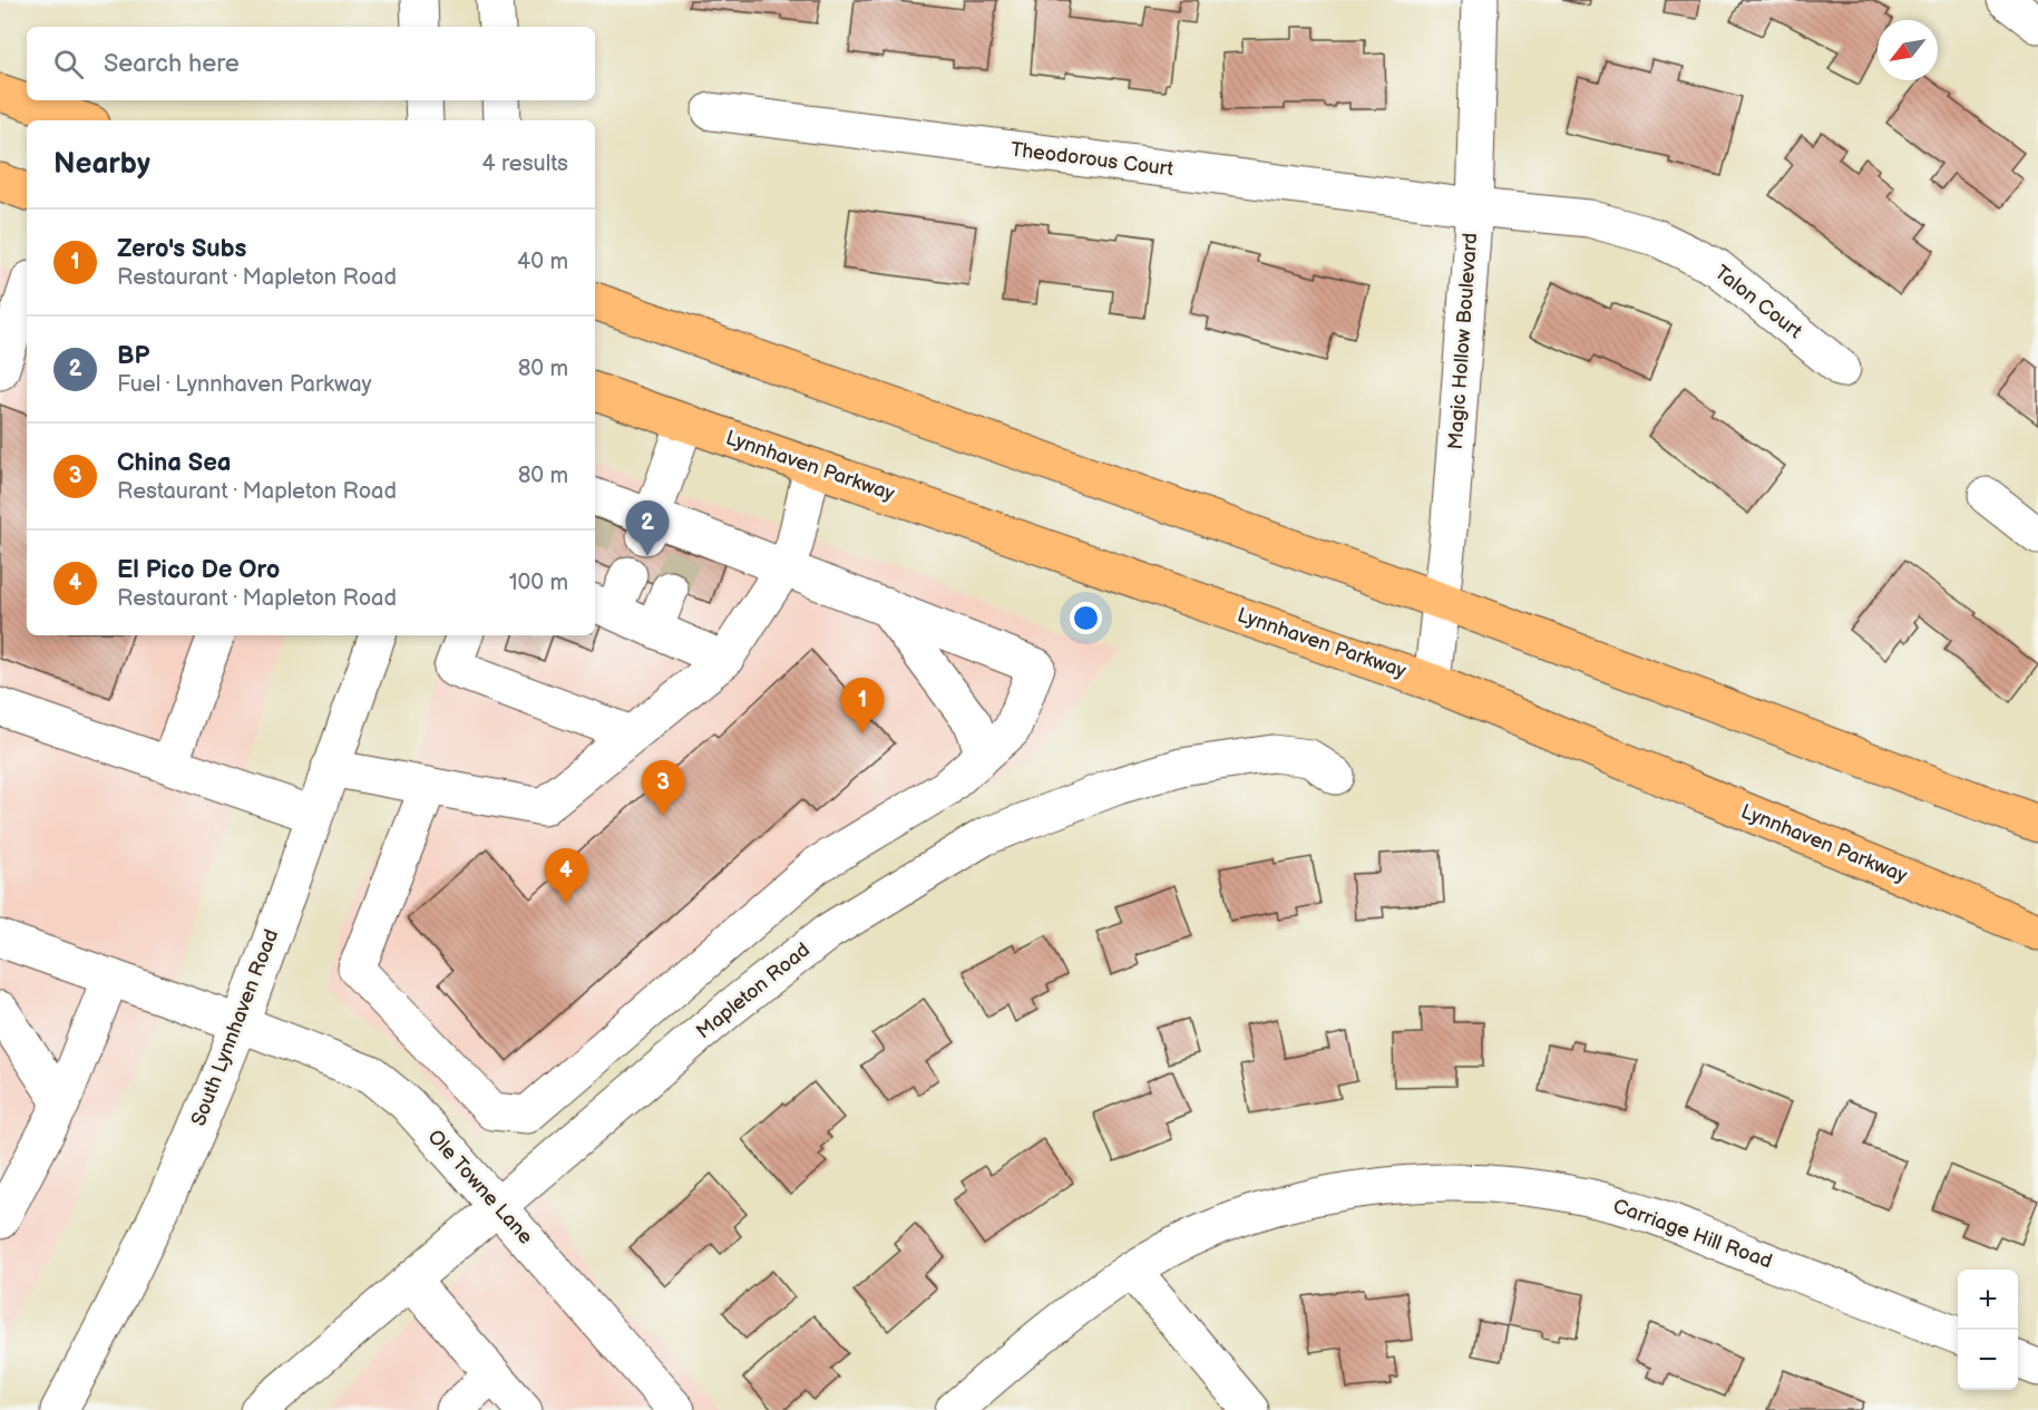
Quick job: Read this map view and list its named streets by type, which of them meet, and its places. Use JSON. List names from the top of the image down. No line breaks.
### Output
{"streets":{"main road":["Lynnhaven Parkway"],"street":["Theodorous Court","Talon Court","Magic Hollow Boulevard","Mapleton Road","South Lynnhaven Road","Ole Towne Lane","Carriage Hill Road"]},"crossings":[["Theodorous Court","Talon Court"],["Theodorous Court","Magic Hollow Boulevard"],["Talon Court","Magic Hollow Boulevard"],["Magic Hollow Boulevard","Lynnhaven Parkway"],["Mapleton Road","Ole Towne Lane"],["South Lynnhaven Road","Ole Towne Lane"]],"north":"bottom left","page":{"search":"Search here","heading":["Nearby","4 results"],"list":[{"mark":"1","name":"Zero's Subs","note":"Restaurant · Mapleton Road","value":"40 m"},{"mark":"2","name":"BP","note":"Fuel · Lynnhaven Parkway","value":"80 m"},{"mark":"3","name":"China Sea","note":"Restaurant · Mapleton Road","value":"80 m"},{"mark":"4","name":"El Pico De Oro","note":"Restaurant · Mapleton Road","value":"100 m"}],"pins":["2","1","3","4"],"map_buttons":["+","−"]}}
